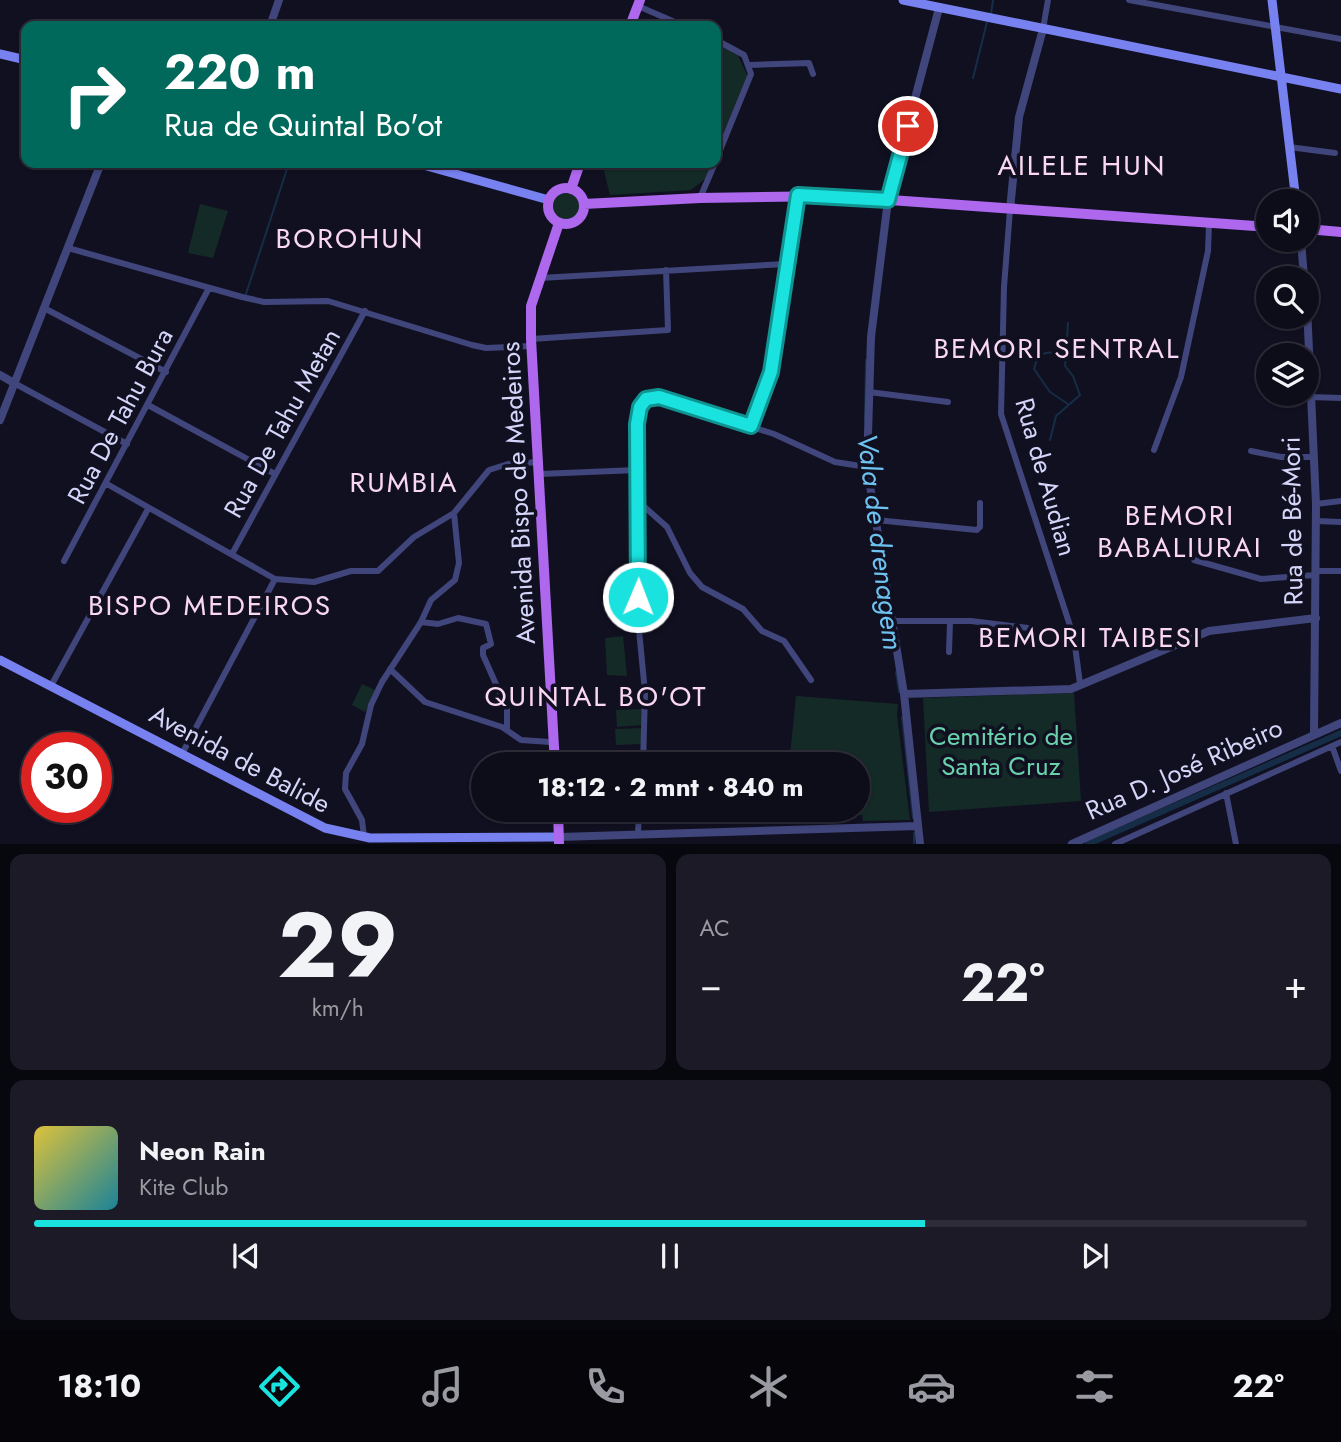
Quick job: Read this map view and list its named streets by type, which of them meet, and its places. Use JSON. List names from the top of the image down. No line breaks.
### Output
{"streets":{"main road":["Avenida Bispo de Medeiros","Avenida de Balide"],"street":["Rua De Tahu Bura","Rua De Tahu Metan","Rua de Audian","Rua de Bé-Mori","Rua D. José Ribeiro"]},"crossings":[["Rua de Bé-Mori","Rua D. José Ribeiro"]],"districts":["AILELE HUN","BOROHUN","BEMORI SENTRAL","RUMBIA","BEMORI BABALIURAI","BISPO MEDEIROS","BEMORI TAIBESI","QUINTAL BO'OT"],"water":["Vala de drenagem"],"parks":["Cemitério de Santa Cruz"],"page":{"turn":["220 m","Rua de Quintal Bo'ot"],"limit":"30","trip":"18:12 · 2 mnt · 840 m","tile":[["29","km/h"],"AC"],"heat":["−","22°","+"],"song":["Neon Rain","Kite Club"],"tabs":["18:10","22°"]}}
